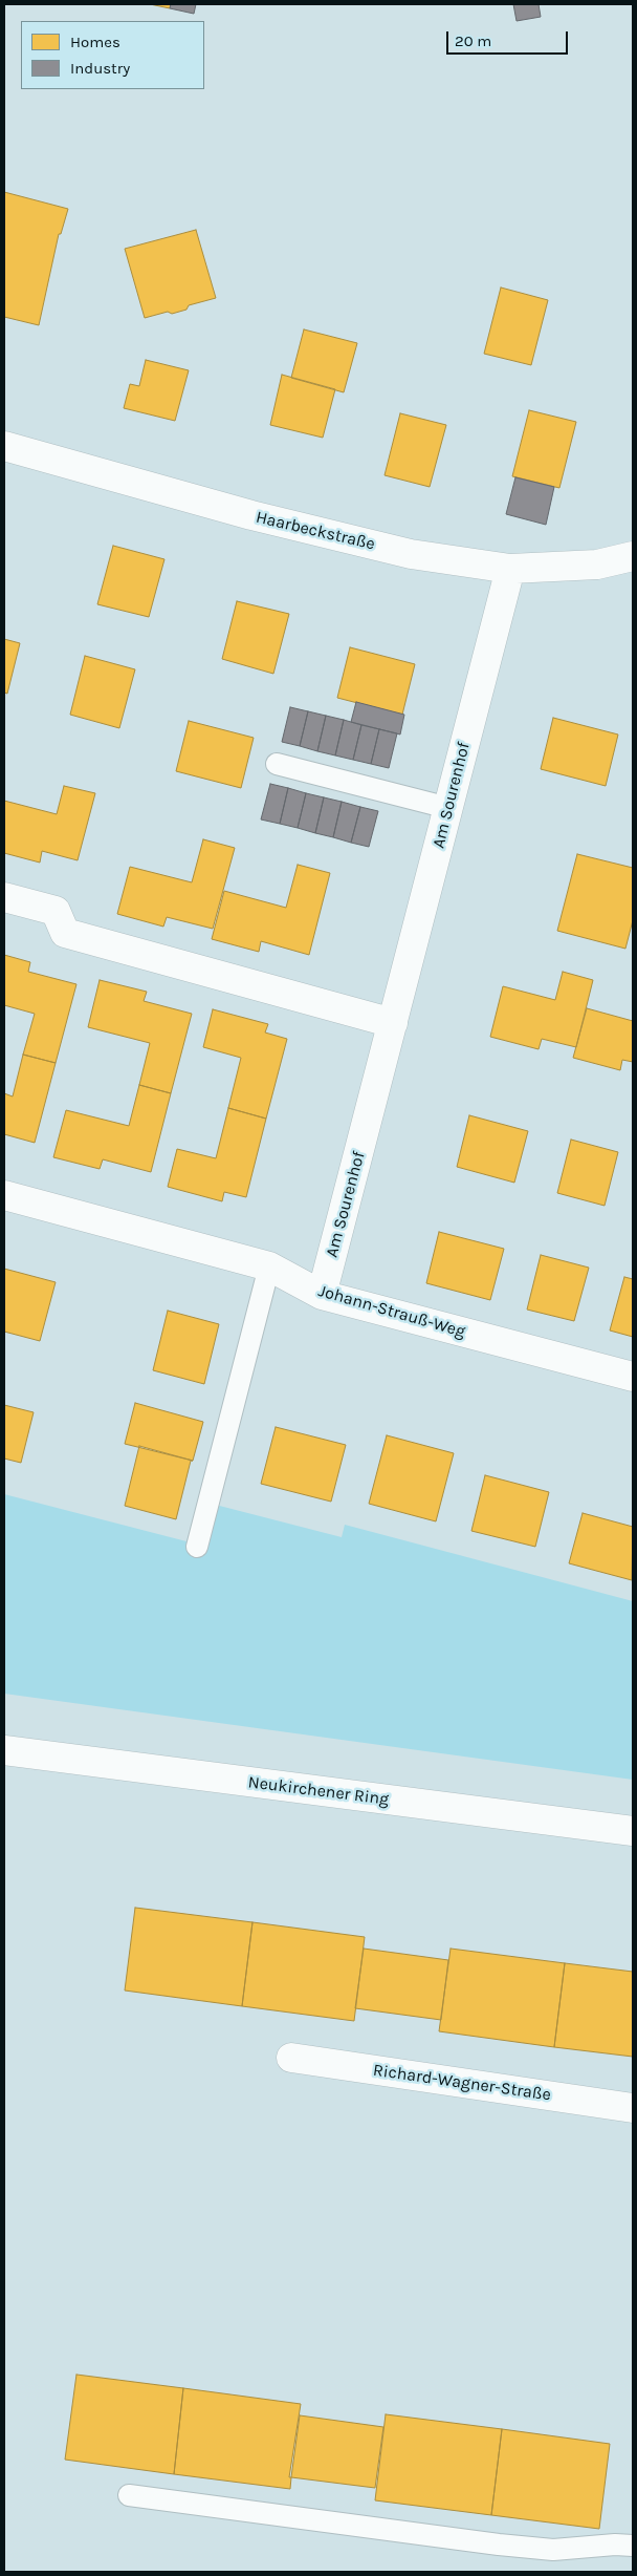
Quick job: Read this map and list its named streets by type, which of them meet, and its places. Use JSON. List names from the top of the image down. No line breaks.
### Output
{"streets":{"street":["Haarbeckstraße","Am Sourenhof","Johann-Strauß-Weg","Neukirchener Ring","Richard-Wagner-Straße"]},"crossings":[["Haarbeckstraße","Am Sourenhof"],["Am Sourenhof","Johann-Strauß-Weg"]],"legend":["Homes","Industry"],"scale_bar":"20 m"}
